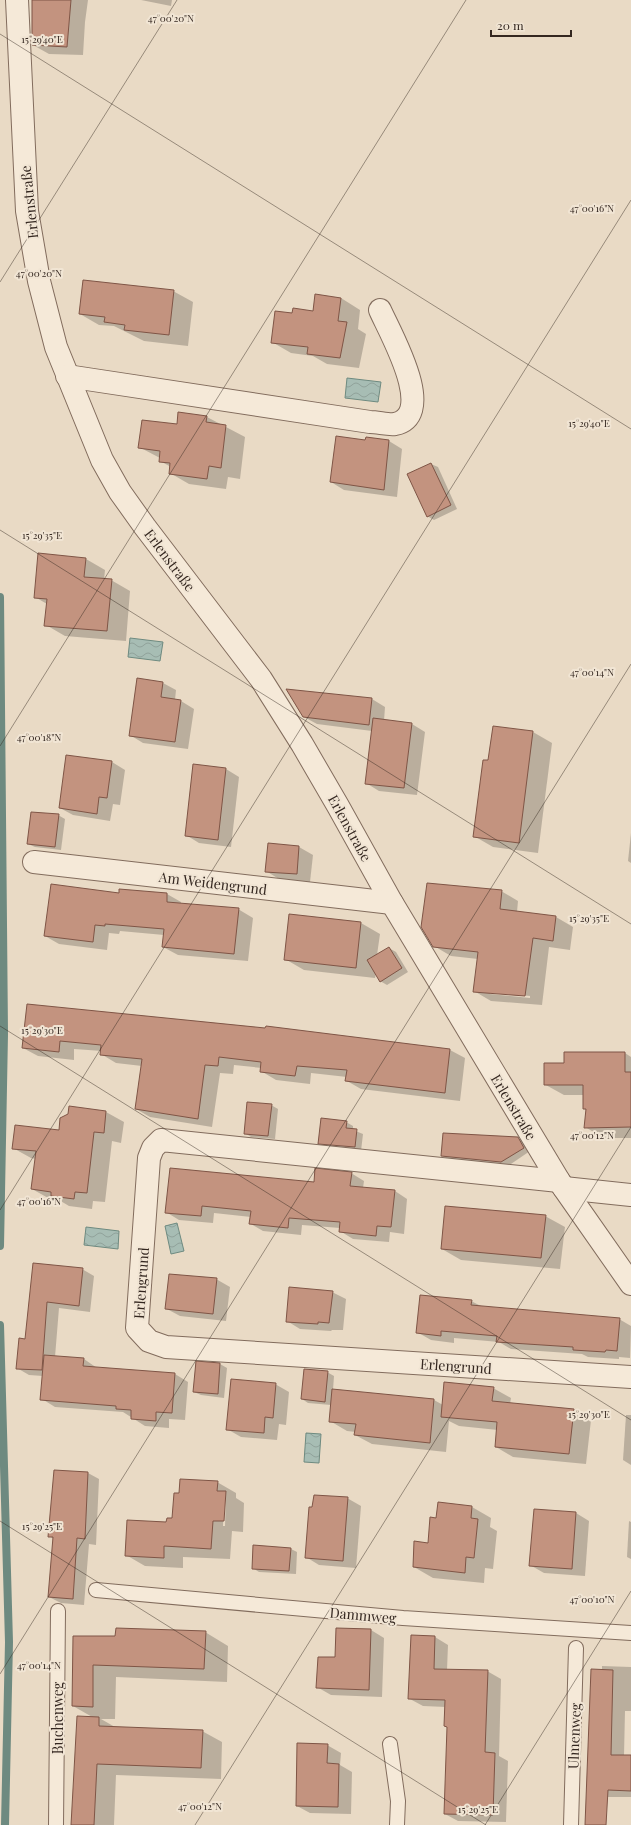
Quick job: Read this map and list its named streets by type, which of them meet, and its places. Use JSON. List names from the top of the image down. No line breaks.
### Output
{"streets":{"street":["Erlenstraße","Am Weidengrund","Erlengrund"],"lane":["Dammweg","Buchenweg","Ulmenweg"]},"crossings":[["Erlenstraße","Am Weidengrund"],["Erlenstraße","Erlengrund"]],"scale_bar":"20 m","coordinates":["47°00'20\"N","15°29'40\"E","47°00'16\"N","15°29'35\"E","47°00'14\"N","47°00'18\"N","15°29'30\"E","47°00'12\"N","15°29'25\"E","47°00'10\"N"]}
